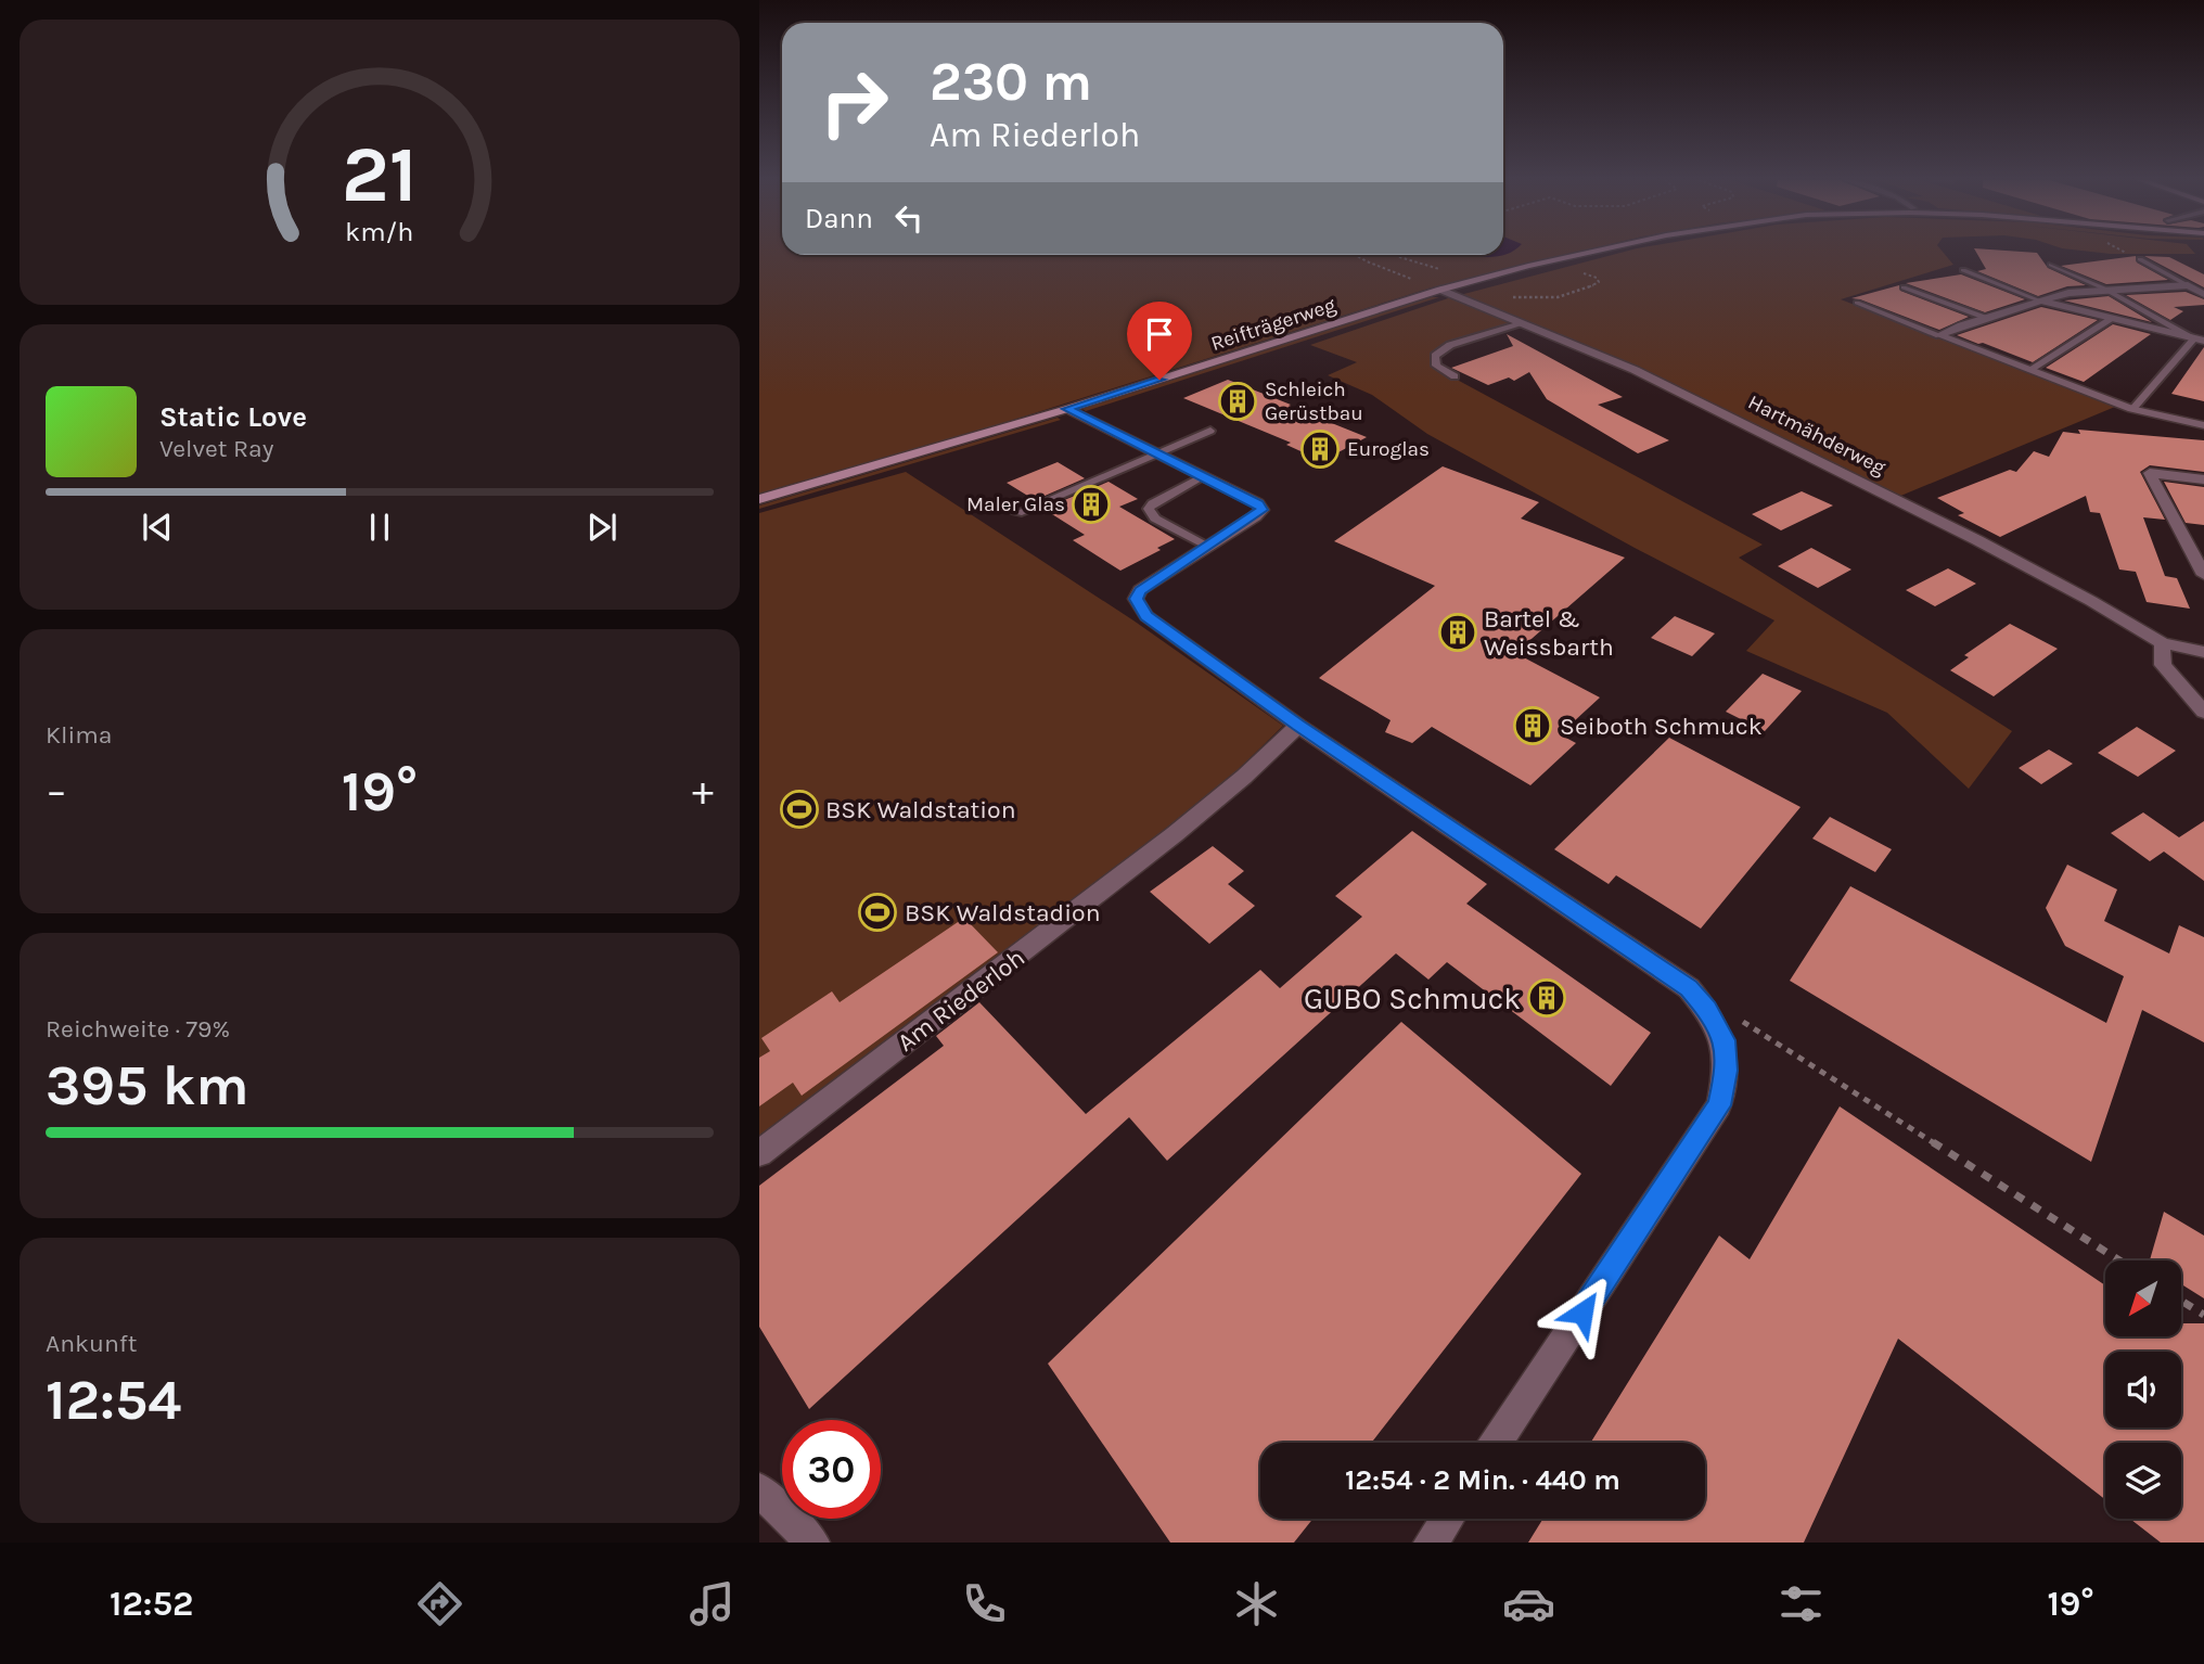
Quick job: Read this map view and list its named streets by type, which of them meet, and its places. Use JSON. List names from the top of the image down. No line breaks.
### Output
{"streets":{"street":["Reifträgerweg","Hartmähderweg","Am Riederloh"]},"crossings":[["Reifträgerweg","Hartmähderweg"]],"places":{"building":["Schleich Gerüstbau","Euroglas","Maler Glas","Bartel & Weissbarth","Seiboth Schmuck","GUBO Schmuck"],"sports":["BSK Waldstation","BSK Waldstadion"]},"north":"bottom left","page":{"turn":["230 m","Am Riederloh"],"then":"Dann","song":["Static Love","Velvet Ray"],"tile":["Klima",["Reichweite · 79%","395 km"],["Ankunft","12:54"]],"heat":["−","19°","+"],"limit":"30","trip":"12:54 · 2 Min. · 440 m","tabs":["12:52","19°"],"gauge":["21","km/h"]}}
